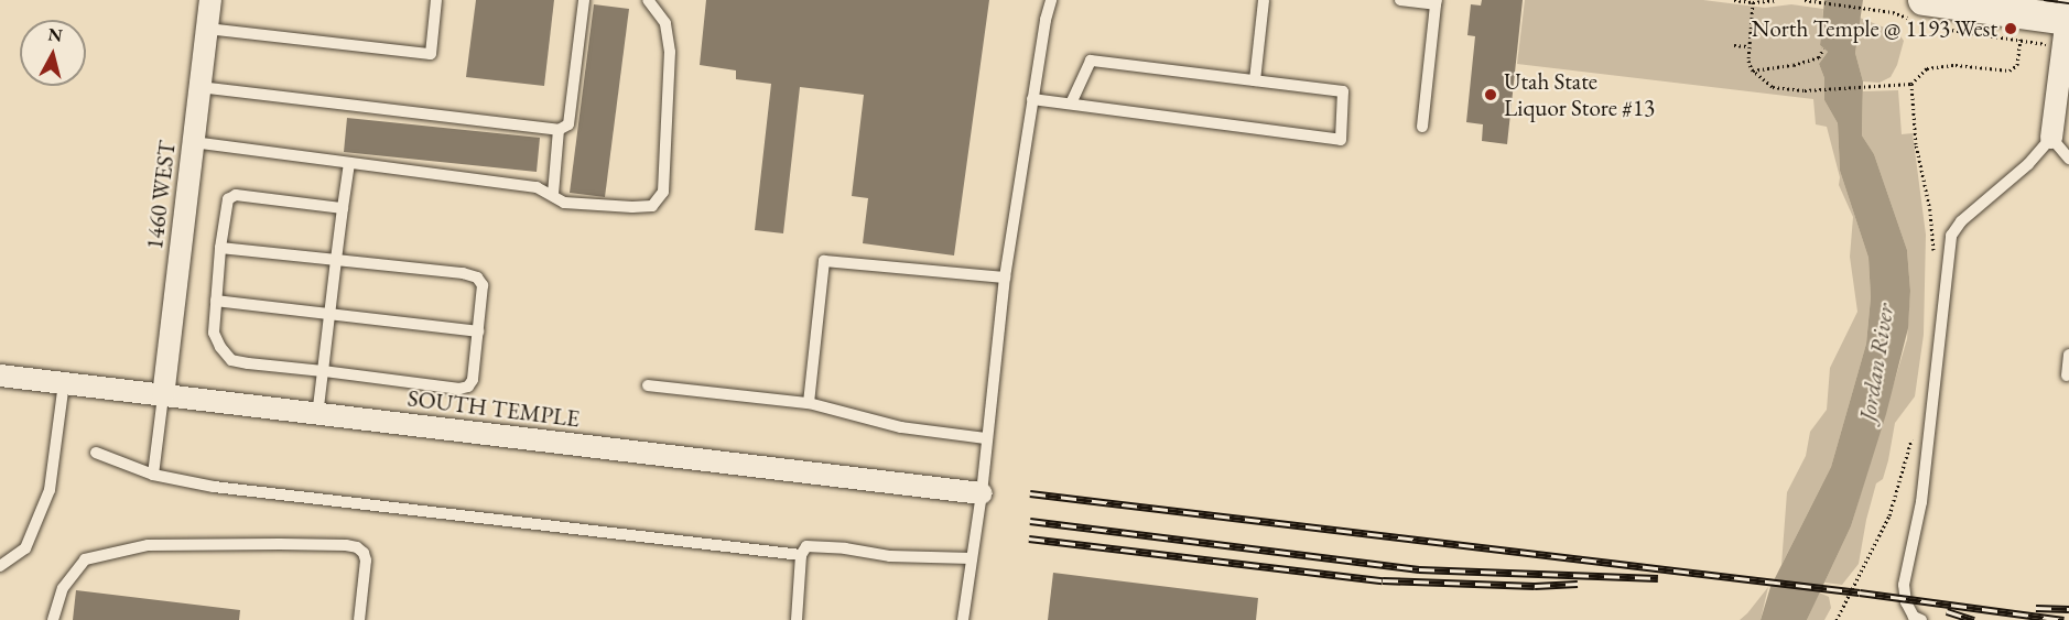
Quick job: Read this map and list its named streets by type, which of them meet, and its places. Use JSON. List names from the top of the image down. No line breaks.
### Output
{"streets":{"street":["1460 WEST","SOUTH TEMPLE"]},"crossings":[["1460 WEST","SOUTH TEMPLE"]],"water":["Jordan River"],"places":["North Temple @ 1193 West","Utah State Liquor Store #13"],"north":"top"}
